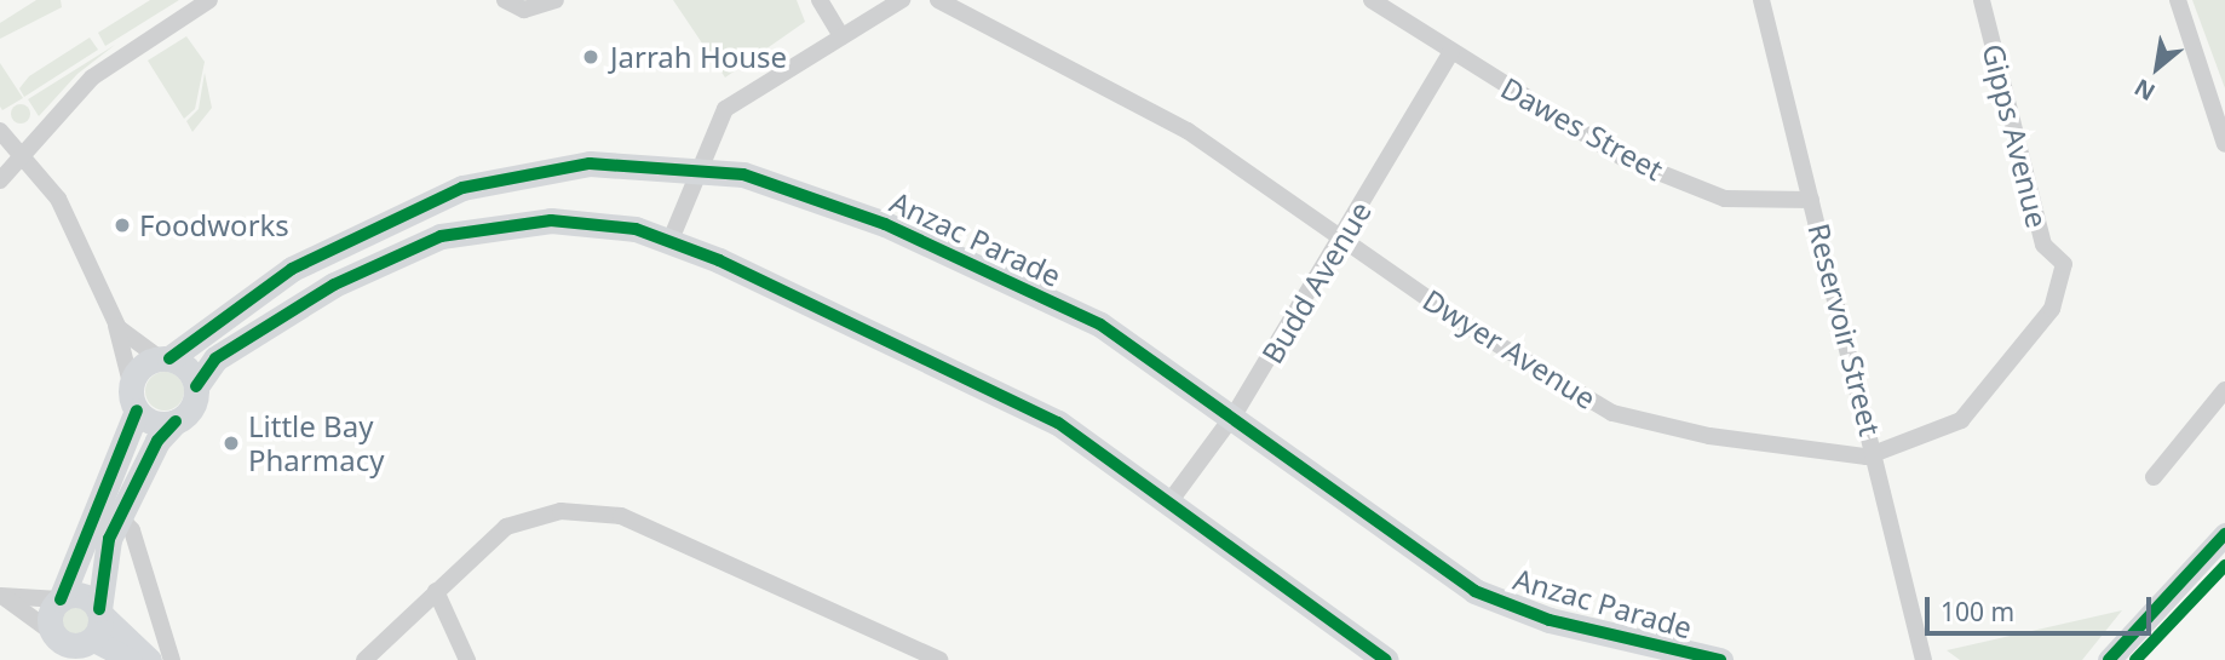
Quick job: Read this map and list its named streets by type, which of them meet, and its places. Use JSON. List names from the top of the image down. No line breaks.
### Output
{"streets":{"main road":["Anzac Parade"],"street":["Dawes Street","Gipps Avenue","Budd Avenue","Reservoir Street","Dwyer Avenue"]},"crossings":[["Dawes Street","Budd Avenue"],["Dawes Street","Reservoir Street"],["Gipps Avenue","Dwyer Avenue"],["Anzac Parade","Budd Avenue"],["Budd Avenue","Dwyer Avenue"],["Reservoir Street","Dwyer Avenue"]],"places":["Jarrah House","Foodworks","Little Bay Pharmacy"],"scale_bar":"100 m","north":"bottom left"}
